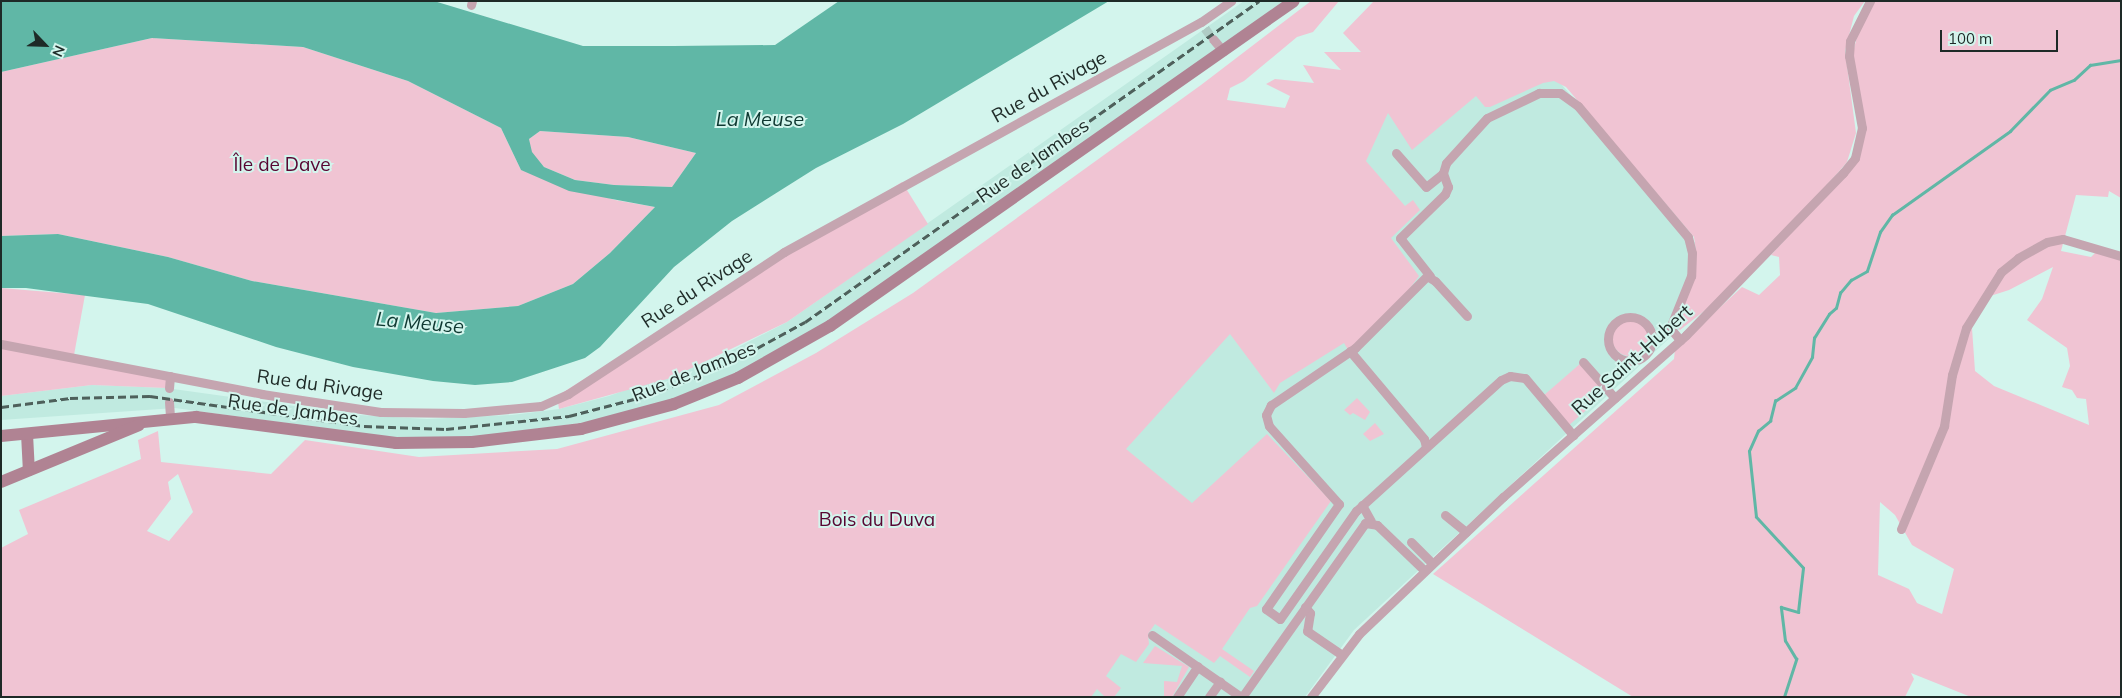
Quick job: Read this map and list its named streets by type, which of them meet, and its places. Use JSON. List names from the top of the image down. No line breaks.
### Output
{"streets":{"main road":["Rue de Jambes"],"street":["Rue du Rivage","Rue Saint-Hubert"]},"water":["La Meuse"],"parks":["Île de Dave","Bois du Duva"],"scale_bar":"100 m","north":"bottom right"}
